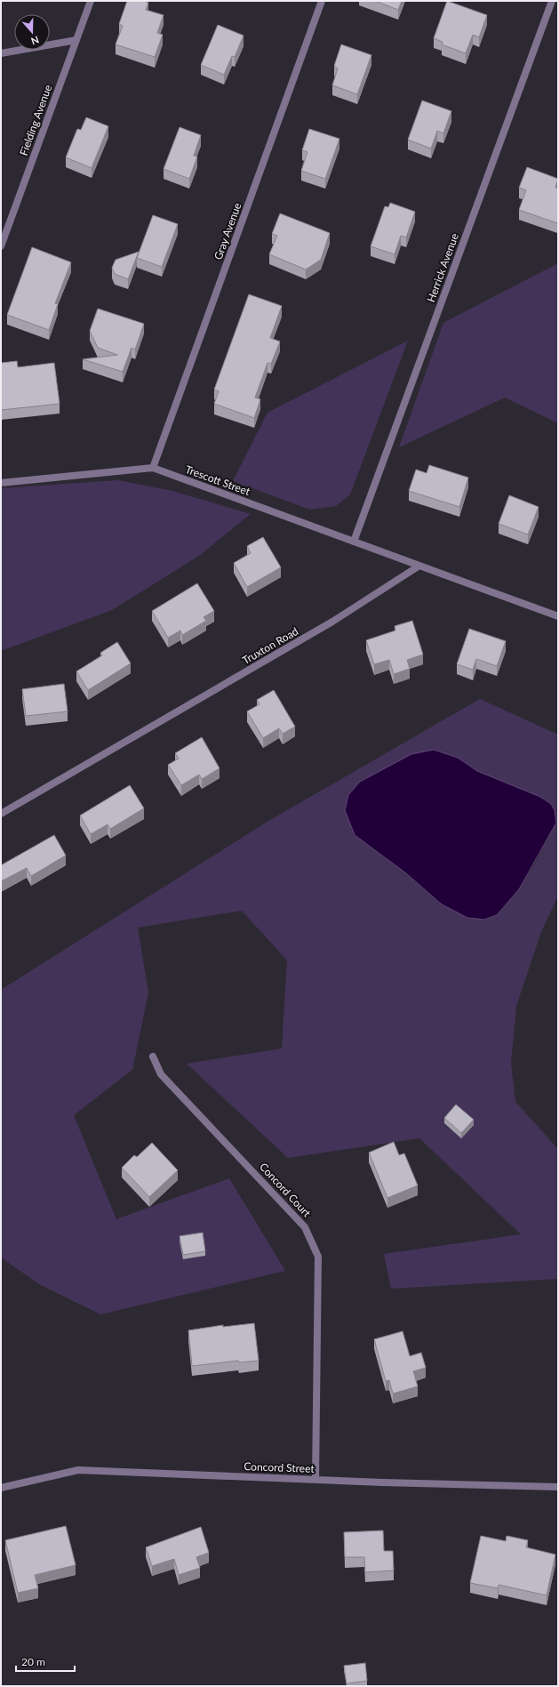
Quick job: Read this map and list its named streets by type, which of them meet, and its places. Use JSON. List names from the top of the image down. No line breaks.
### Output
{"streets":{"street":["Fielding Avenue","Gray Avenue","Herrick Avenue","Trescott Street","Truxton Road","Concord Court","Concord Street"]},"crossings":[["Gray Avenue","Trescott Street"],["Herrick Avenue","Trescott Street"],["Trescott Street","Truxton Road"],["Concord Court","Concord Street"]],"scale_bar":"20 m","north":"bottom"}
